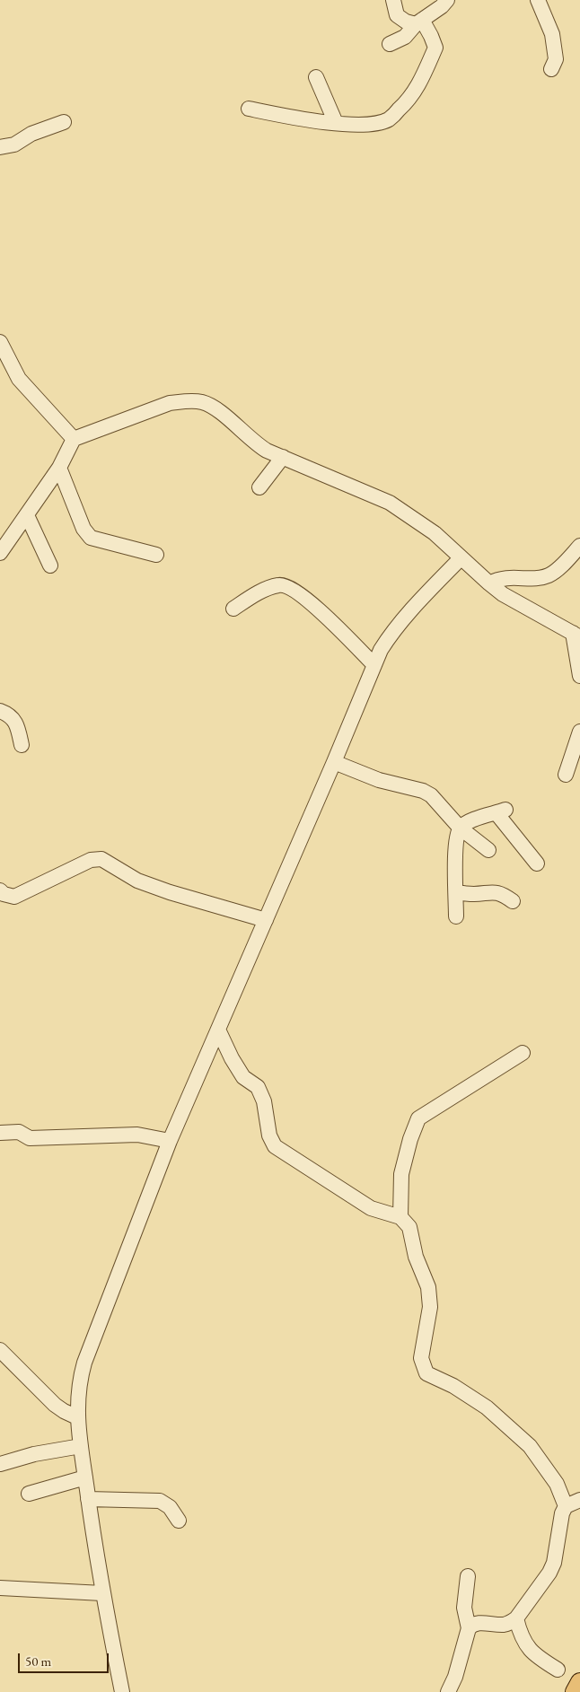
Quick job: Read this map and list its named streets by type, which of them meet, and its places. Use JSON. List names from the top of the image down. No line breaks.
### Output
{"scale_bar":"50 m"}
